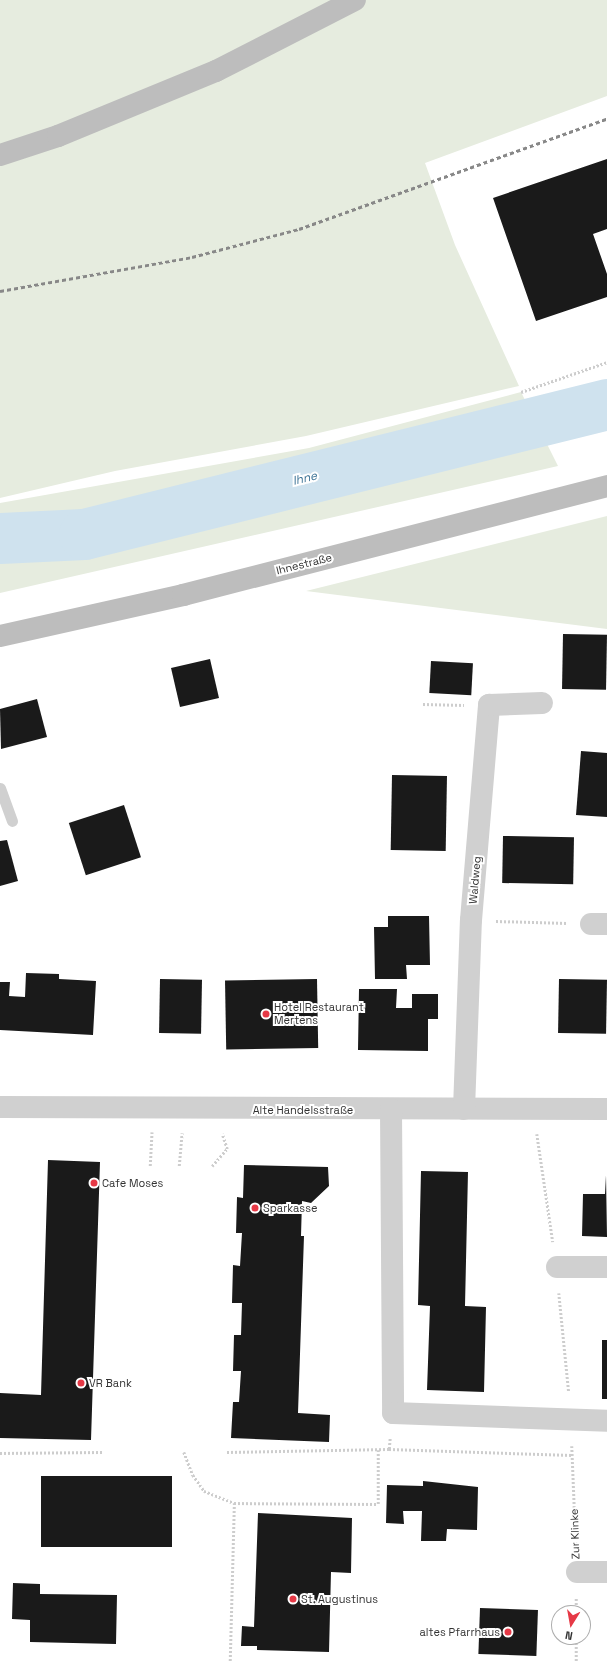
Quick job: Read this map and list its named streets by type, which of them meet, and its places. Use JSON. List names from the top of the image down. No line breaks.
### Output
{"streets":{"main road":["Ihnestraße"],"street":["Waldweg","Alte Handelsstraße"],"path":["Zur Klinke"]},"crossings":[["Waldweg","Alte Handelsstraße"]],"water":["Ihne"],"places":["Hotel Restaurant Mertens","Cafe Moses","Sparkasse","VR Bank","St. Augustinus","altes Pfarrhaus"],"north":"bottom"}
